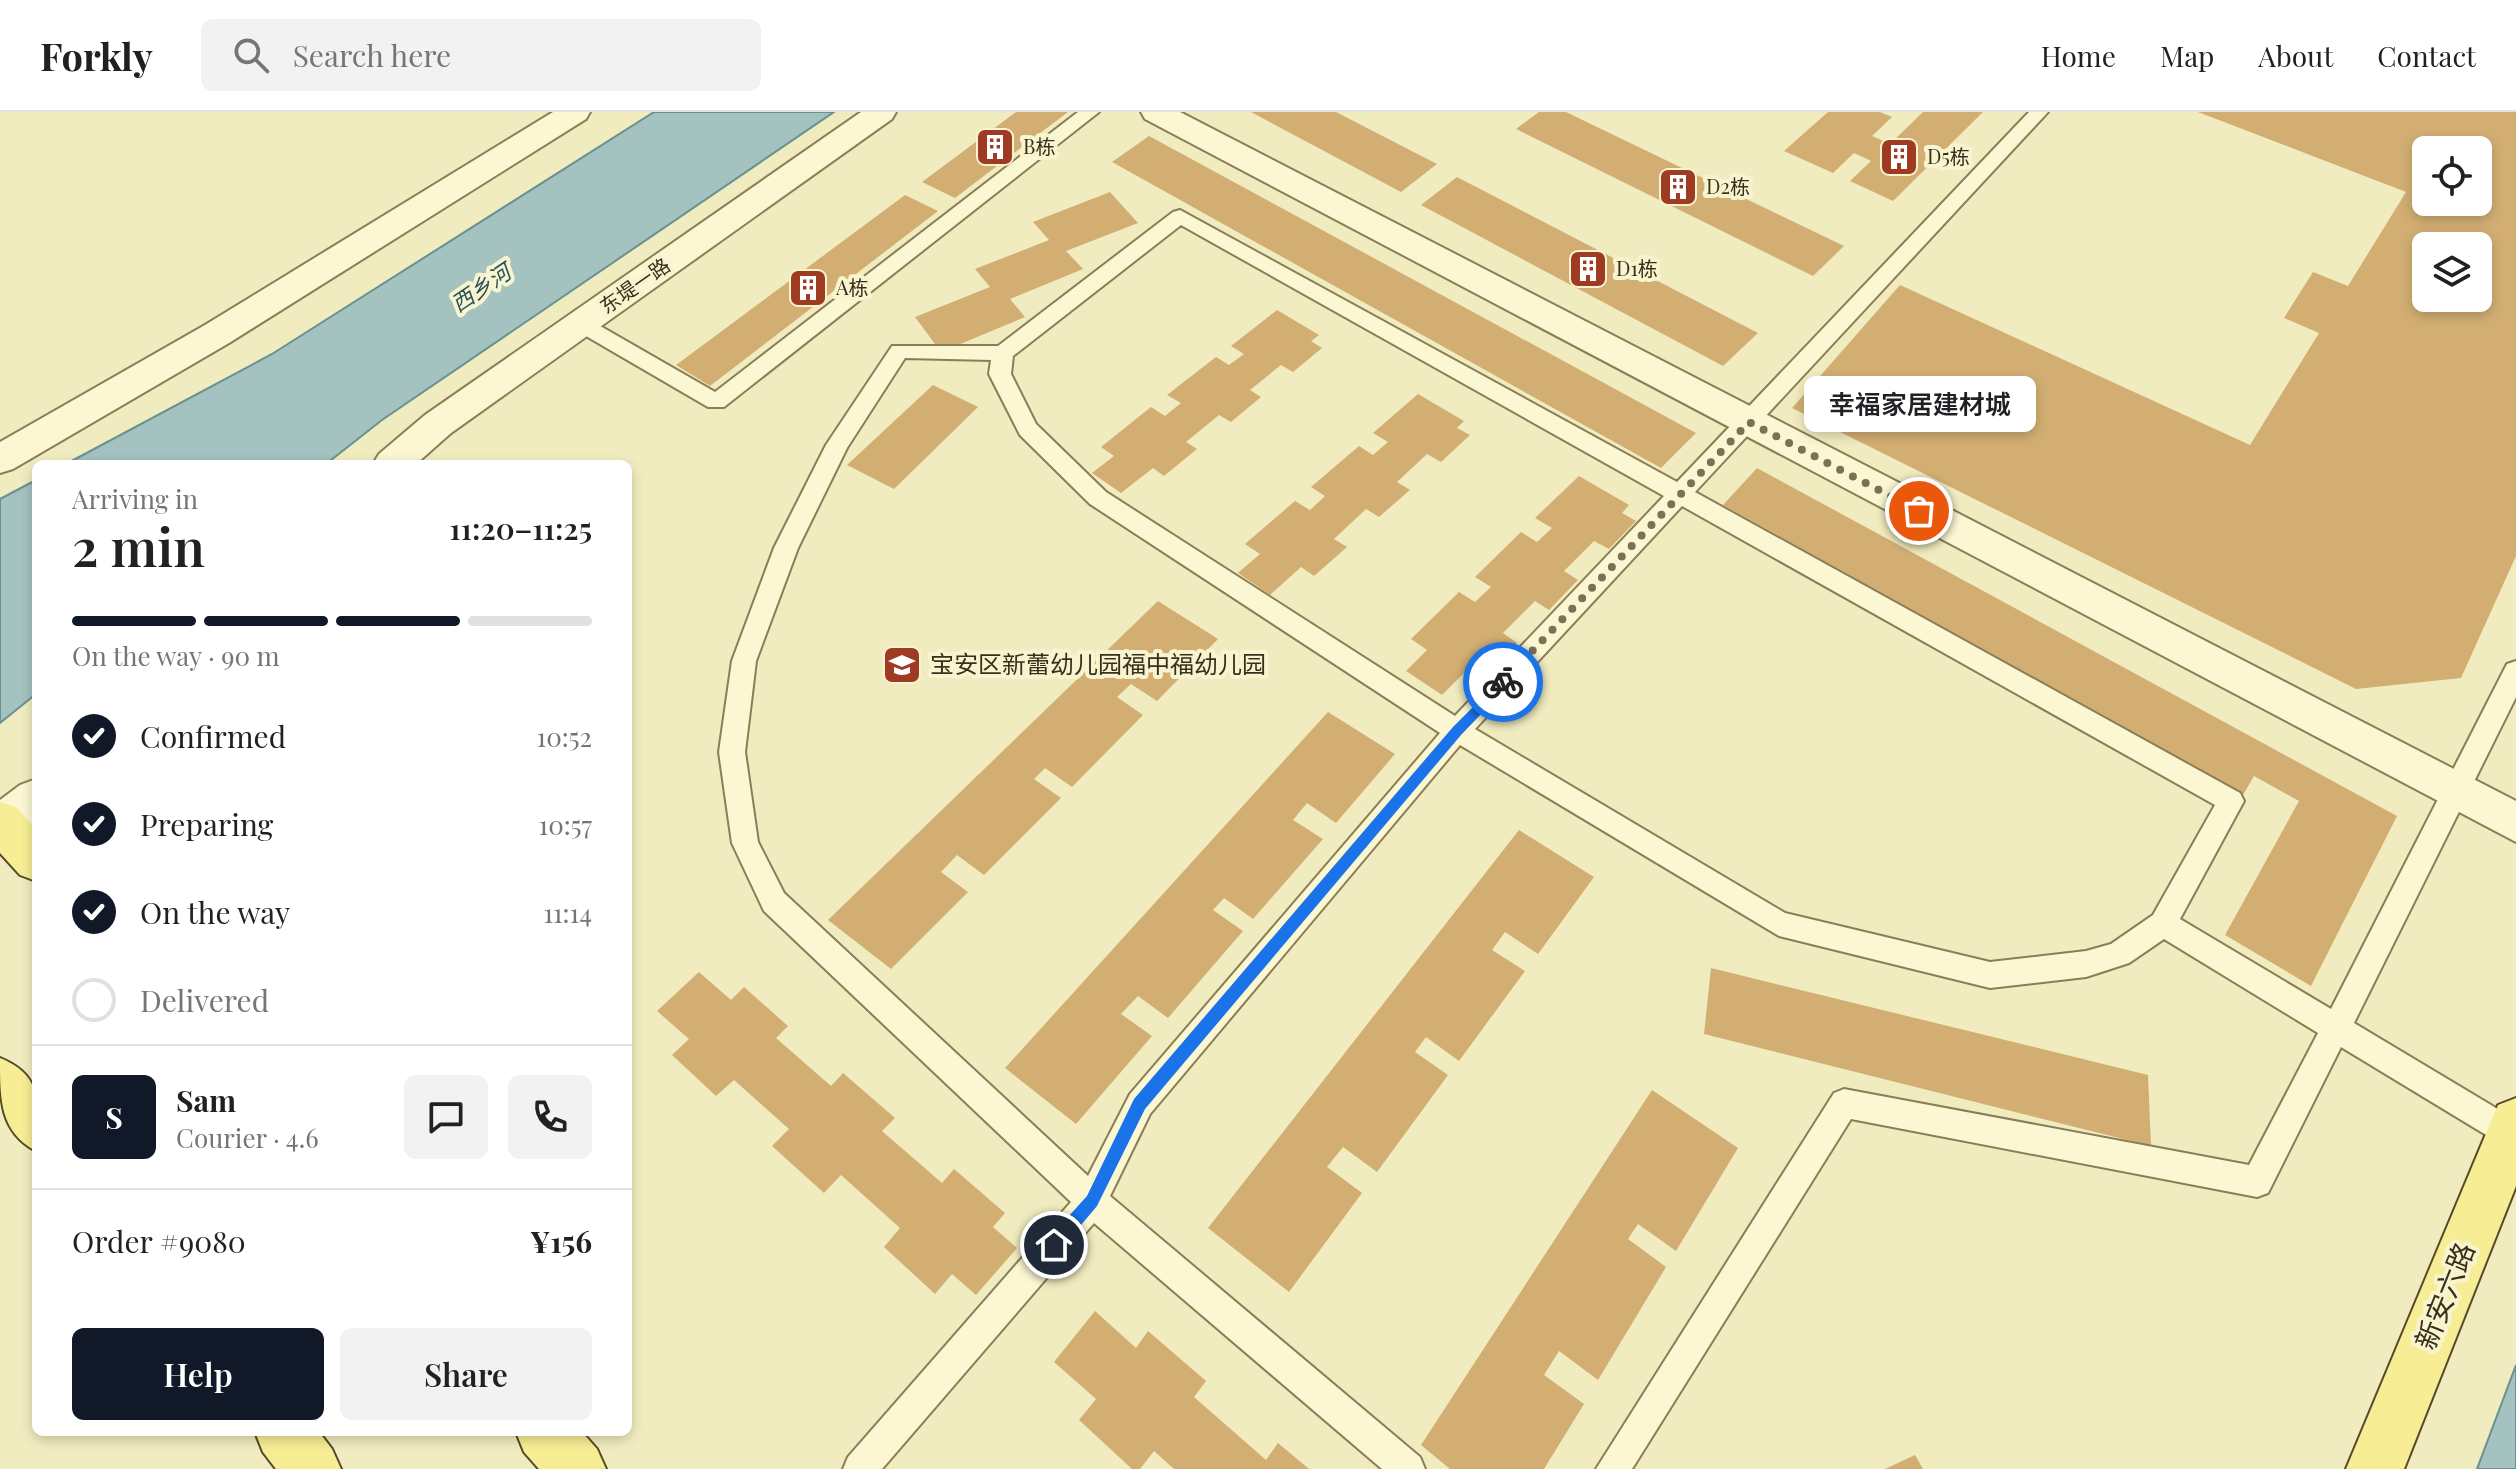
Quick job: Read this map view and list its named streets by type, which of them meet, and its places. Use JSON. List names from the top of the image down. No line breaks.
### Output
{"streets":{"main road":["新安六路"],"street":["东堤一路"]},"water":["西乡河"],"places":{"building":["B栋","D5栋","D2栋","D1栋","A栋"],"other":["幸福家居建材城"],"school or university":["宝安区新蕾幼儿园福中福幼儿园"]},"page":{"header":"Forkly","search":"Search here","nav":["Home","Map","About","Contact"],"bubble":"幸福家居建材城","heading":["2 min","Arriving in","11:20–11:25"],"panel":["Sam","Courier · 4.6","Order #9080","¥156"],"bar":"On the way · 90 m","list":[["Confirmed","10:52"],["Preparing","10:57"],["On the way","11:14"],"Delivered"],"round":"S","buttons":["Help","Share"]}}
